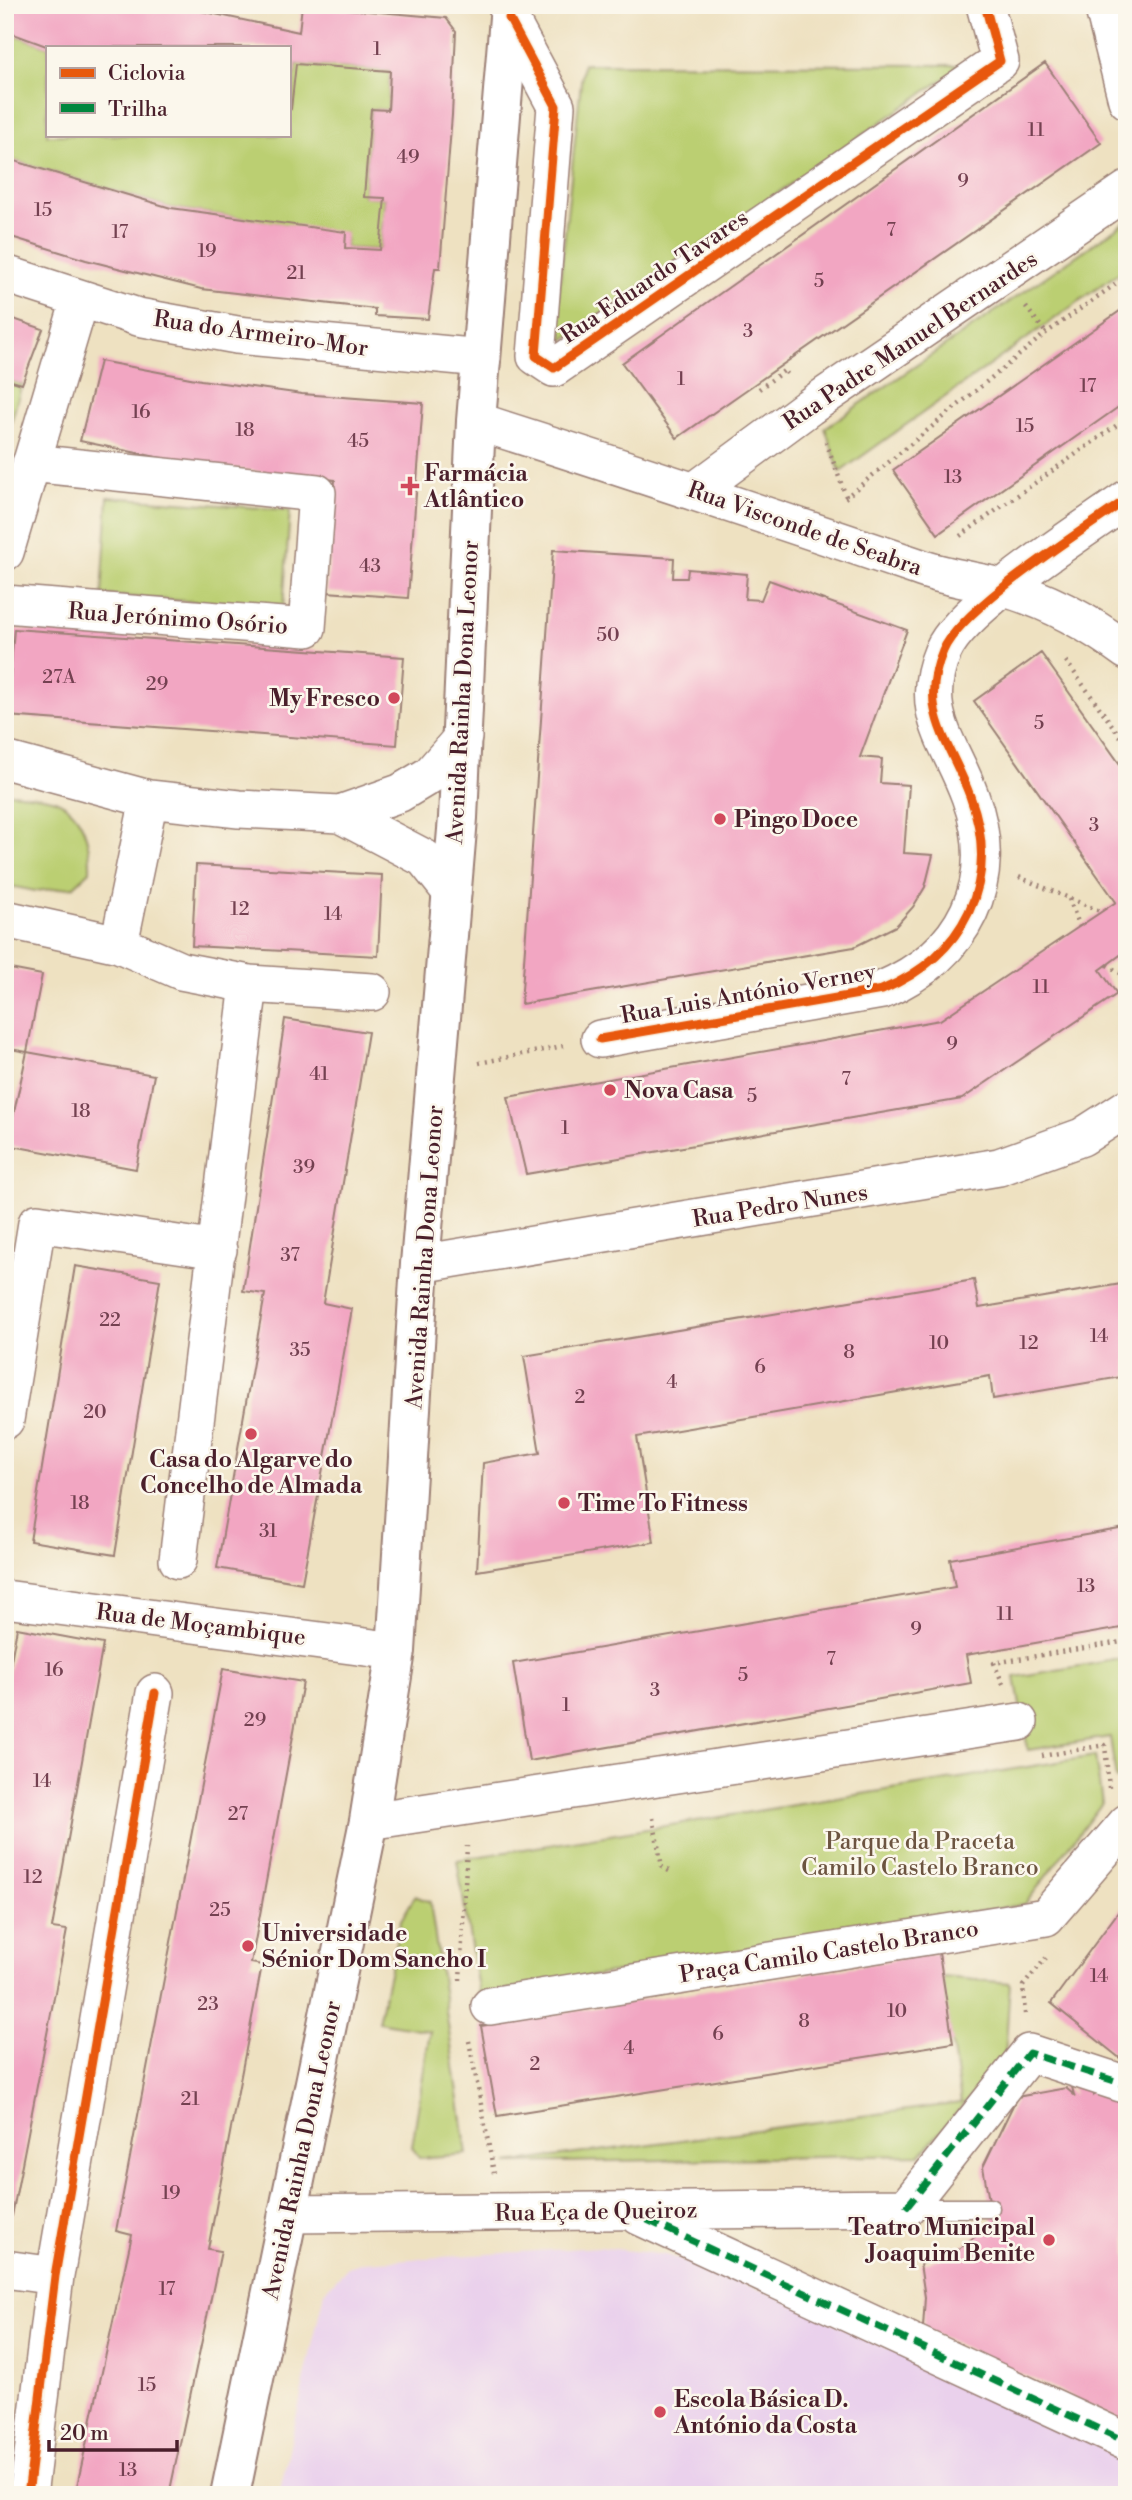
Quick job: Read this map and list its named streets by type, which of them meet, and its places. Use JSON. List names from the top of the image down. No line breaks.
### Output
{"streets":{"main road":["Avenida Rainha Dona Leonor"],"street":["Rua Eduardo Tavares","Rua do Armeiro-Mor","Rua Padre Manuel Bernardes","Rua Visconde de Seabra","Rua Jerónimo Osório","Rua Luis António Verney","Rua Pedro Nunes","Rua de Moçambique","Praça Camilo Castelo Branco","Rua Eça de Queiroz"]},"crossings":[["Rua Eduardo Tavares","Avenida Rainha Dona Leonor"],["Rua do Armeiro-Mor","Avenida Rainha Dona Leonor"],["Rua Padre Manuel Bernardes","Rua Visconde de Seabra"],["Rua Visconde de Seabra","Avenida Rainha Dona Leonor"],["Rua Visconde de Seabra","Rua Luis António Verney"],["Avenida Rainha Dona Leonor","Rua Pedro Nunes"],["Avenida Rainha Dona Leonor","Rua de Moçambique"],["Avenida Rainha Dona Leonor","Rua Eça de Queiroz"]],"parks":["Parque da Praceta Camilo Castelo Branco"],"places":{"health":["Farmácia Atlântico"],"other":["My Fresco","Pingo Doce","Nova Casa","Casa do Algarve do Concelho de Almada","Time To Fitness","Universidade Sénior Dom Sancho I","Teatro Municipal Joaquim Benite","Escola Básica D. António da Costa"]},"house_numbers":["1","11","49","9","15","7","17","19","21","5","3","1","17","16","15","18","45","13","43","50","27A","29","5","3","12","14","11","9","41","7","5","18","1","39","37","22","14","10","12","35","8","6","4","2","20","18","31","13","11","9","7","16","5","3","1","29","14","27","12","25","14","23","10","8","6","4","2","21","19","17","15","13"],"legend":["Ciclovia","Trilha"],"scale_bar":"20 m"}
